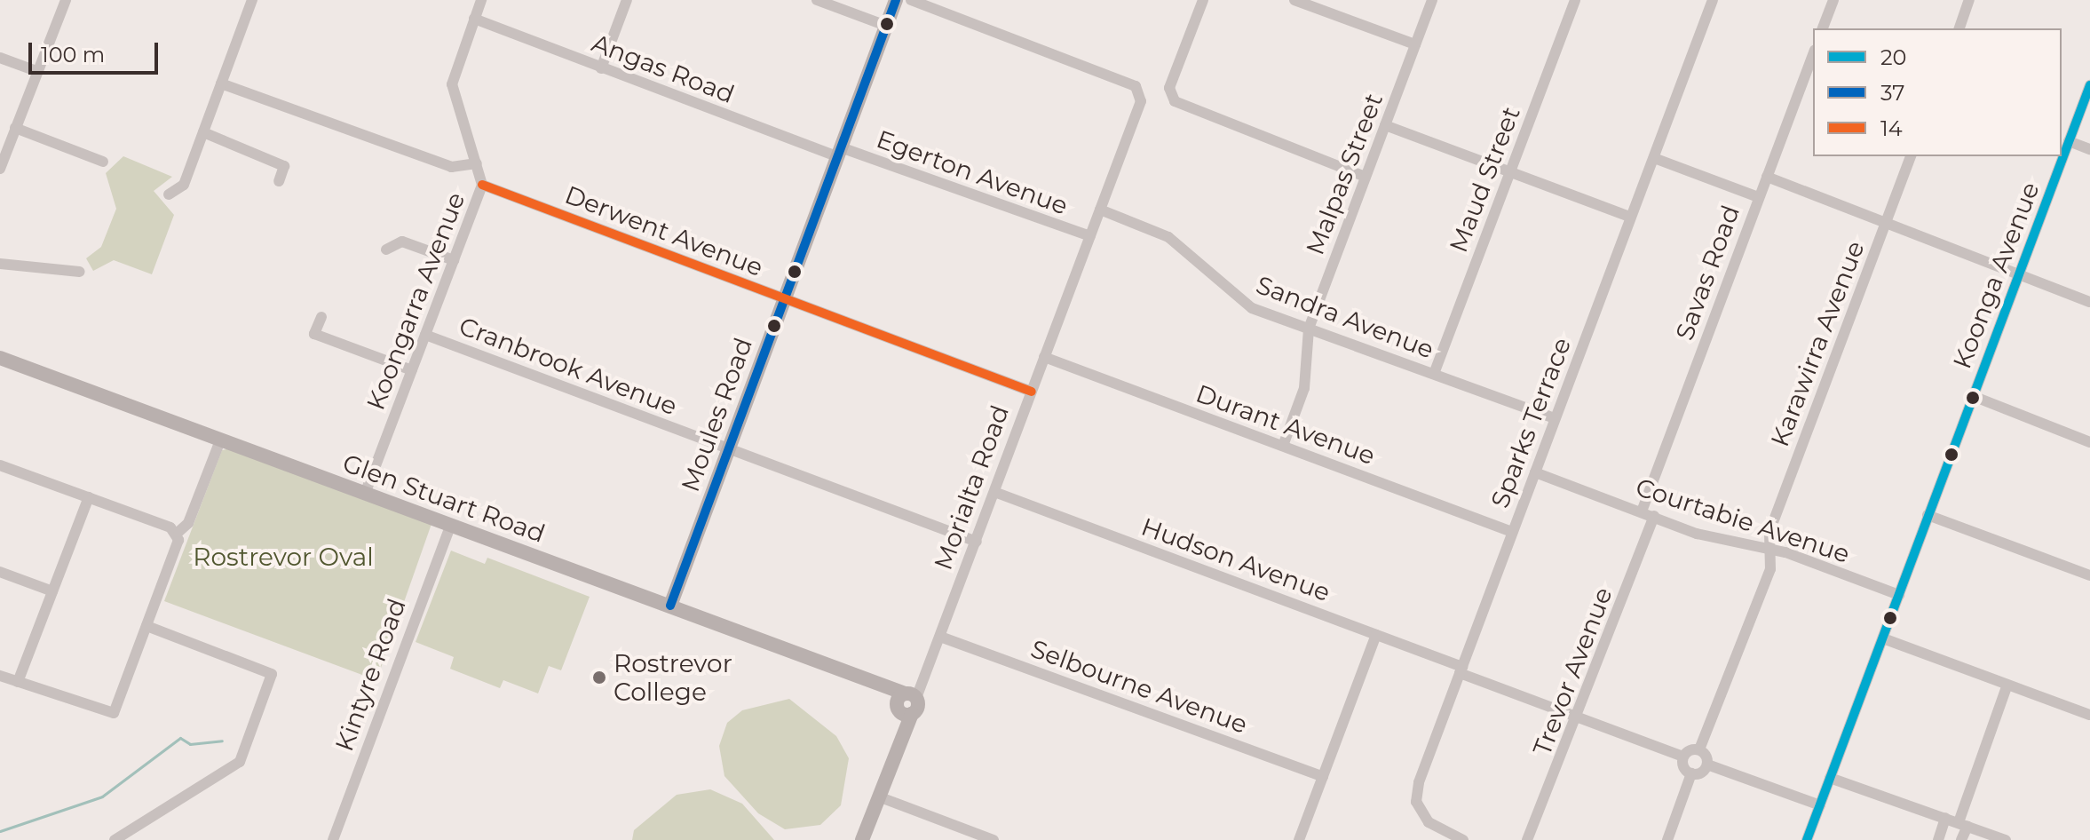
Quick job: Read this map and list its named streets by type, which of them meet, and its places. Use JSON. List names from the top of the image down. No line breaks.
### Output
{"streets":{"main road":["Moules Road","Morialta Road","Glen Stuart Road"],"street":["Angas Road","Egerton Avenue","Malpas Street","Maud Street","Derwent Avenue","Savas Road","Koonga Avenue","Koongarra Avenue","Sandra Avenue","Karawirra Avenue","Cranbrook Avenue","Sparks Terrace","Durant Avenue","Courtabie Avenue","Hudson Avenue","Trevor Avenue","Kintyre Road","Selbourne Avenue"]},"crossings":[["Angas Road","Egerton Avenue"],["Angas Road","Koongarra Avenue"],["Angas Road","Moules Road"],["Egerton Avenue","Moules Road"],["Egerton Avenue","Morialta Road"],["Malpas Street","Sandra Avenue"],["Malpas Street","Durant Avenue"],["Maud Street","Sandra Avenue"],["Derwent Avenue","Koongarra Avenue"],["Derwent Avenue","Moules Road"],["Derwent Avenue","Morialta Road"],["Savas Road","Courtabie Avenue"],["Koonga Avenue","Courtabie Avenue"],["Koongarra Avenue","Cranbrook Avenue"],["Koongarra Avenue","Glen Stuart Road"],["Sandra Avenue","Sparks Terrace"],["Sandra Avenue","Morialta Road"],["Karawirra Avenue","Courtabie Avenue"],["Cranbrook Avenue","Moules Road"],["Cranbrook Avenue","Morialta Road"],["Moules Road","Glen Stuart Road"],["Sparks Terrace","Durant Avenue"],["Sparks Terrace","Courtabie Avenue"],["Sparks Terrace","Hudson Avenue"],["Durant Avenue","Morialta Road"],["Morialta Road","Glen Stuart Road"],["Morialta Road","Hudson Avenue"],["Morialta Road","Selbourne Avenue"],["Glen Stuart Road","Kintyre Road"],["Courtabie Avenue","Trevor Avenue"],["Hudson Avenue","Trevor Avenue"]],"parks":["Rostrevor Oval"],"places":["Rostrevor College"],"lines":["transit line 37","transit line 20","transit line 14"],"legend":["20","37","14"],"scale_bar":"100 m"}
